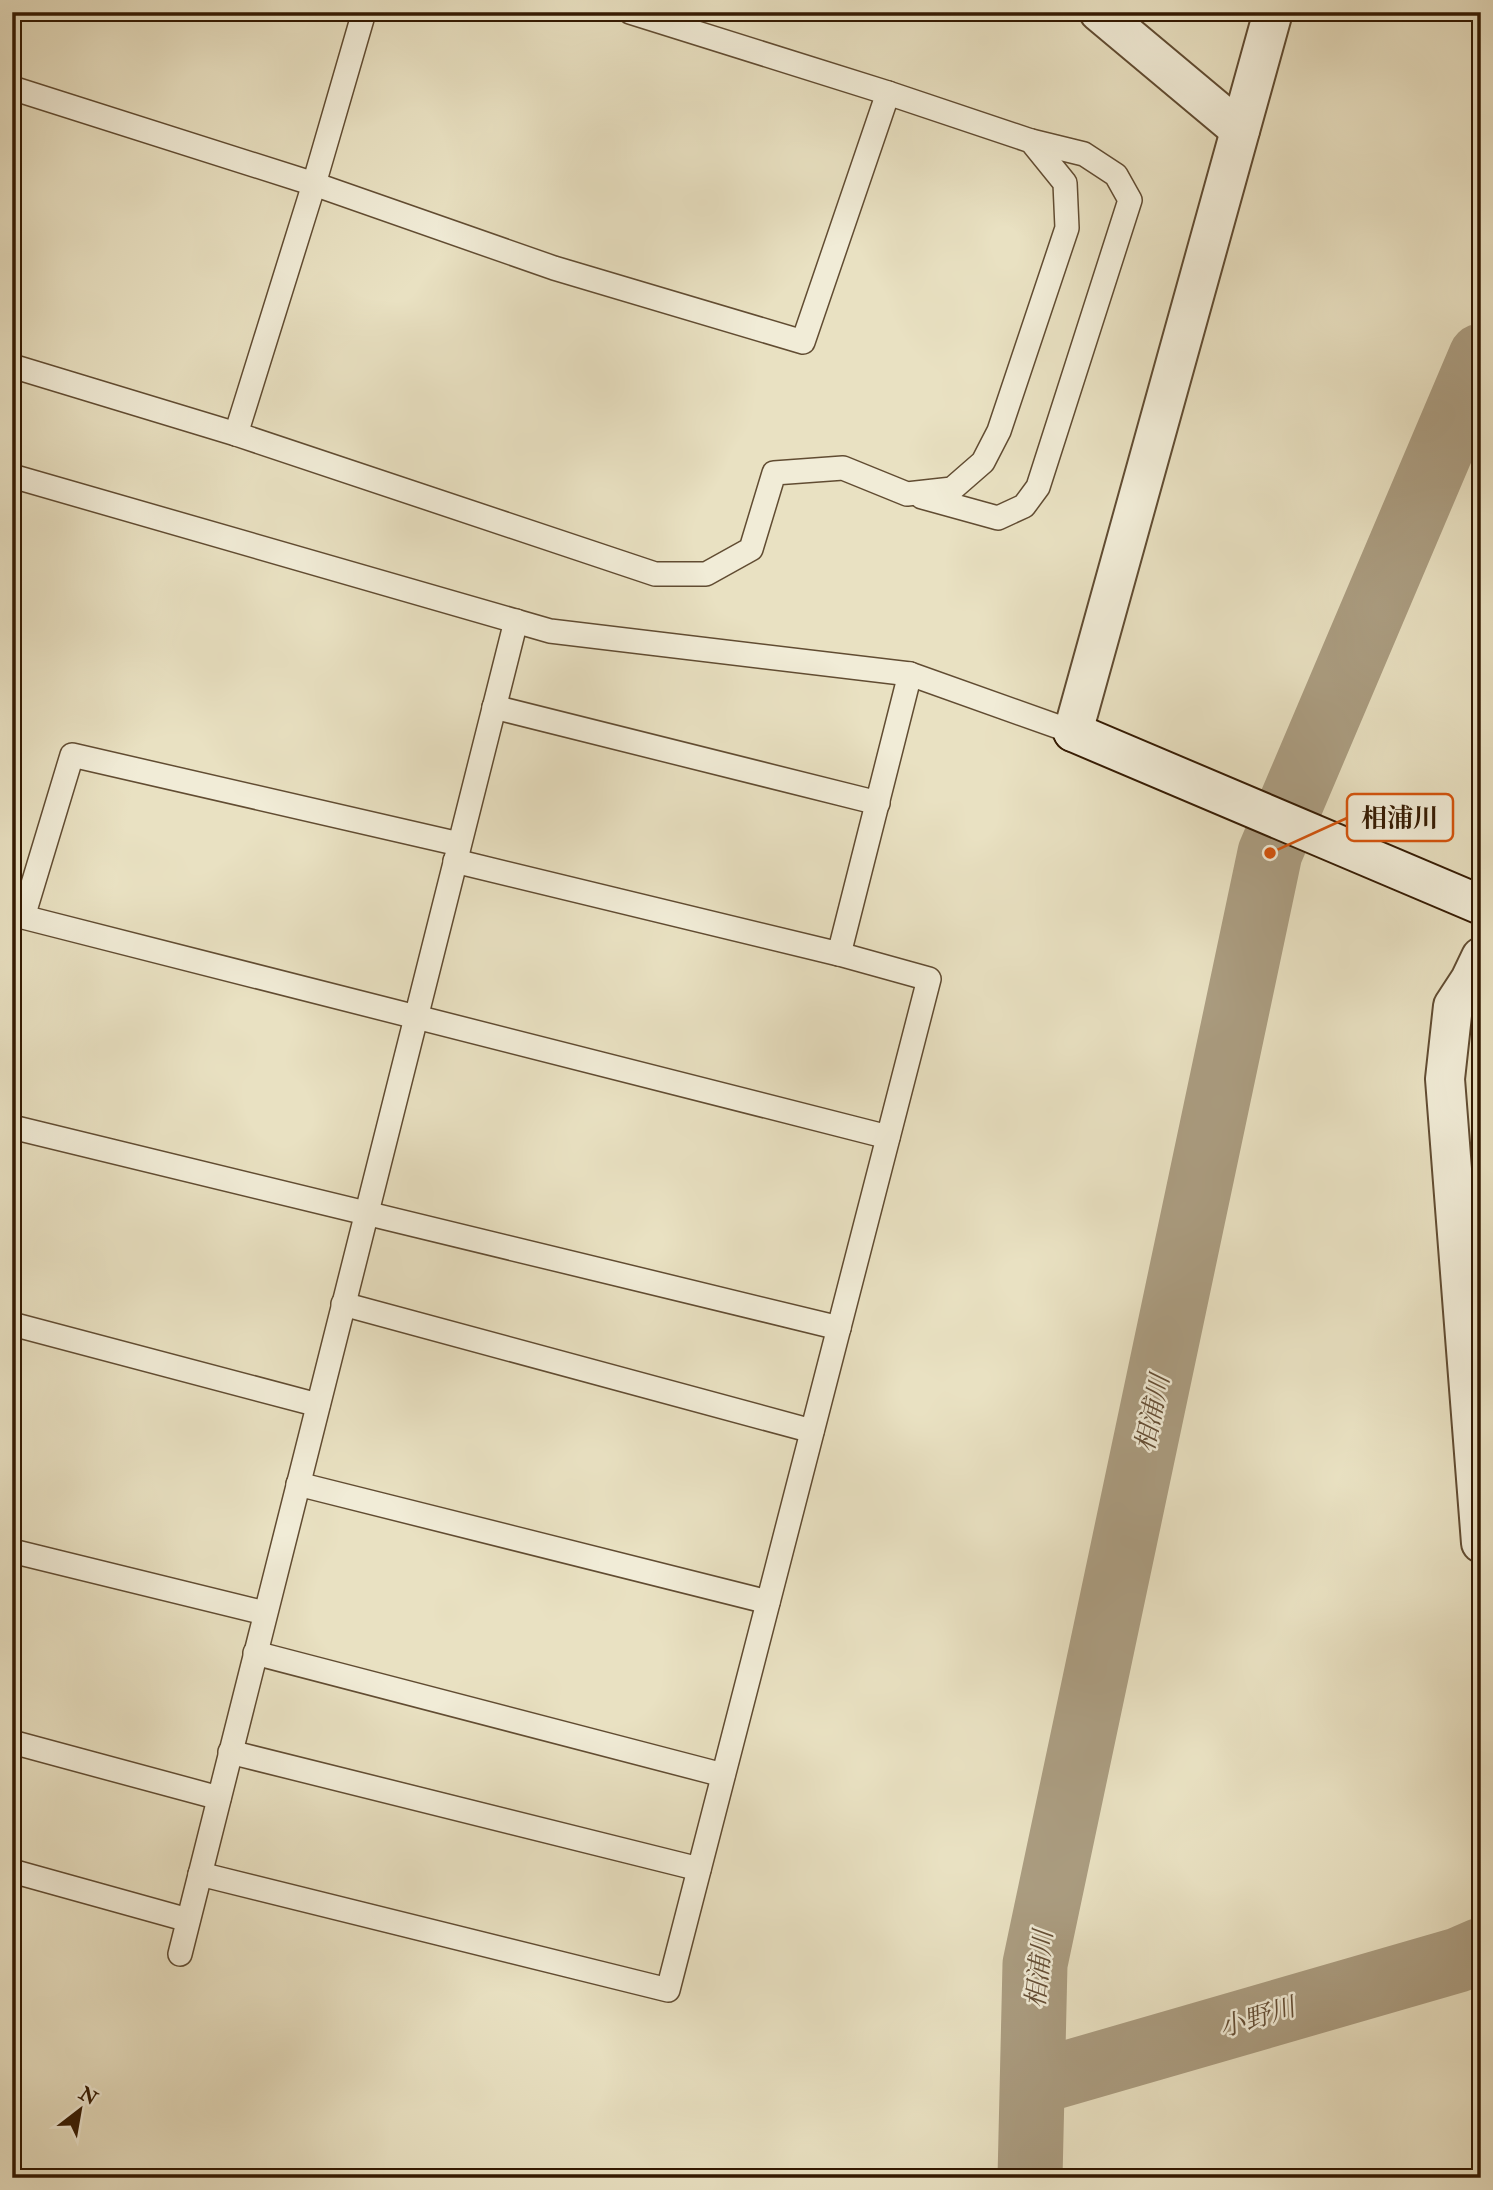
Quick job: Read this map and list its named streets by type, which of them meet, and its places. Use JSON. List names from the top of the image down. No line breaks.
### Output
{"water":["相浦川","小野川"],"places":["相浦川"],"north":"top right"}
